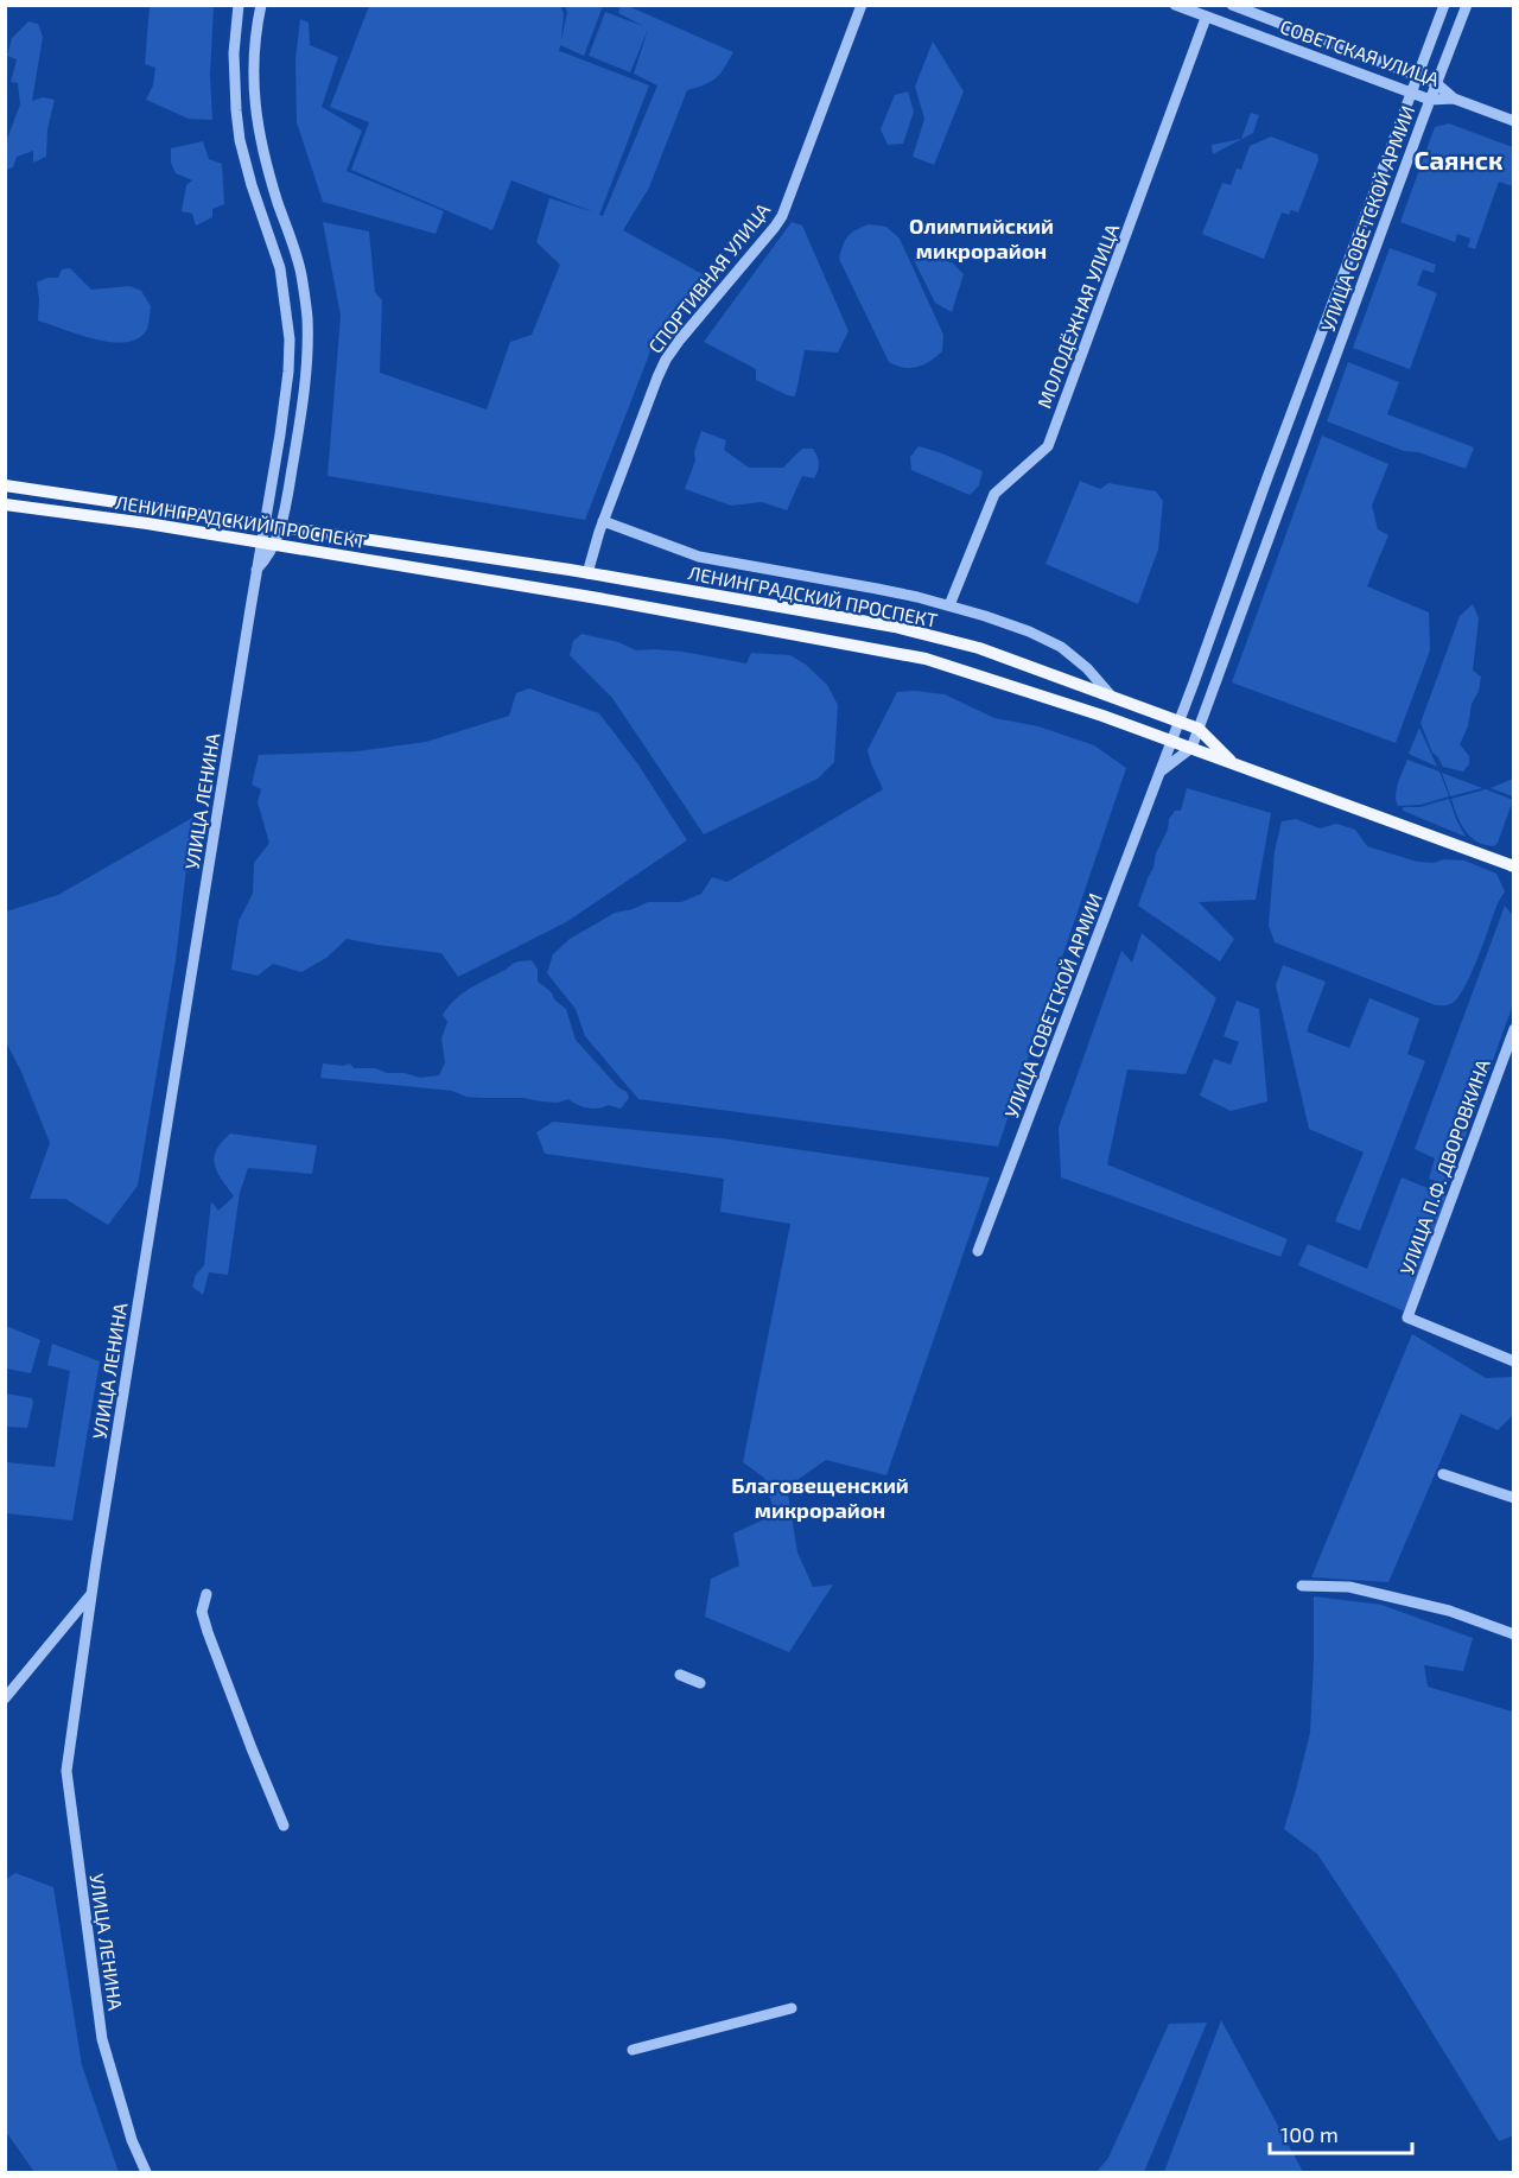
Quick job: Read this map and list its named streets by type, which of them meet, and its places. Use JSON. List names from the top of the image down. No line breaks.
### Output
{"streets":{"main road":["ЛЕНИНГРАДСКИЙ ПРОСПЕКТ"],"street":["СОВЕТСКАЯ УЛИЦА","УЛИЦА СОВЕТСКОЙ АРМИИ","СПОРТИВНАЯ УЛИЦА","МОЛОДЁЖНАЯ УЛИЦА","УЛИЦА ЛЕНИНА","УЛИЦА П.Ф. ДВОРОВКИНА"]},"crossings":[["СОВЕТСКАЯ УЛИЦА","УЛИЦА СОВЕТСКОЙ АРМИИ"],["СОВЕТСКАЯ УЛИЦА","МОЛОДЁЖНАЯ УЛИЦА"],["УЛИЦА СОВЕТСКОЙ АРМИИ","ЛЕНИНГРАДСКИЙ ПРОСПЕКТ"],["СПОРТИВНАЯ УЛИЦА","ЛЕНИНГРАДСКИЙ ПРОСПЕКТ"],["ЛЕНИНГРАДСКИЙ ПРОСПЕКТ","УЛИЦА ЛЕНИНА"]],"districts":["Саянск","Олимпийский микрорайон","Благовещенский микрорайон"],"scale_bar":"100 m"}
